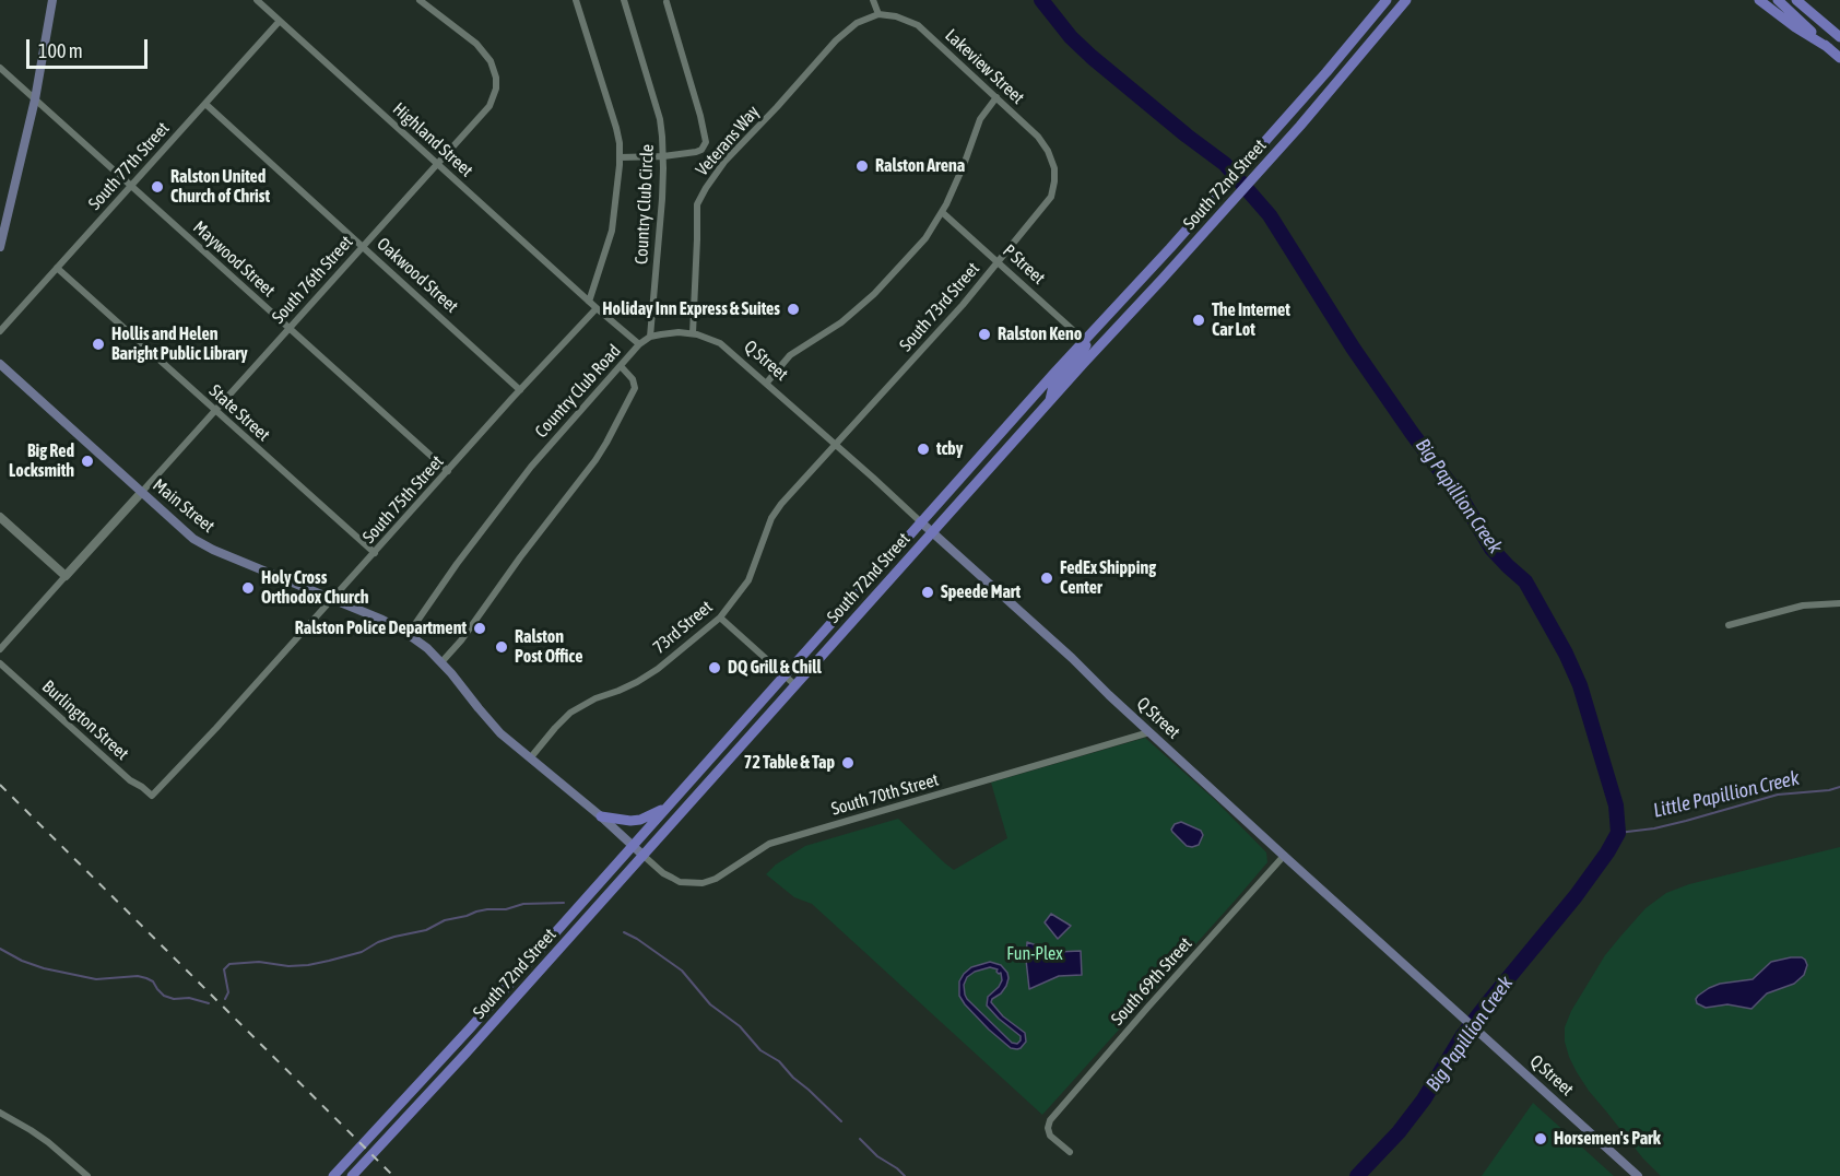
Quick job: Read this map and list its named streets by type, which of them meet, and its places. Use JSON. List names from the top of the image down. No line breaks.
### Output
{"streets":{"main road":["South 72nd Street","Q Street","Main Street"],"street":["Lakeview Street","Highland Street","Veterans Way","South 77th Street","Country Club Circle","Maywood Street","P Street","Oakwood Street","South 76th Street","South 73rd Street","Country Club Road","State Street","South 75th Street","73rd Street","Burlington Street","South 70th Street","South 69th Street"]},"crossings":[["Lakeview Street","Veterans Way"],["Lakeview Street","South 73rd Street"],["Highland Street","South 77th Street"],["Highland Street","South 76th Street"],["Highland Street","Country Club Road"],["Veterans Way","Q Street"],["South 77th Street","Maywood Street"],["South 77th Street","Oakwood Street"],["South 77th Street","State Street"],["South 72nd Street","P Street"],["South 72nd Street","Q Street"],["South 72nd Street","Main Street"],["South 72nd Street","South 70th Street"],["Country Club Circle","Q Street"],["Maywood Street","South 76th Street"],["Maywood Street","South 75th Street"],["P Street","South 73rd Street"],["Oakwood Street","South 76th Street"],["Oakwood Street","South 75th Street"],["South 76th Street","State Street"],["South 76th Street","Main Street"],["South 73rd Street","Q Street"],["South 73rd Street","73rd Street"],["Q Street","Country Club Road"],["Q Street","73rd Street"],["Q Street","South 70th Street"],["Q Street","South 69th Street"],["Country Club Road","South 75th Street"],["Country Club Road","Main Street"],["State Street","South 75th Street"],["South 75th Street","Main Street"],["South 75th Street","Burlington Street"],["Main Street","73rd Street"],["Main Street","South 70th Street"]],"water":["Big Papillion Creek","Little Papillion Creek"],"parks":["Fun-Plex"],"places":["Ralston Arena","Ralston United Church of Christ","Holiday Inn Express & Suites","The Internet Car Lot","Ralston Keno","Hollis and Helen Baright Public Library","tcby","Big Red Locksmith","FedEx Shipping Center","Holy Cross Orthodox Church","Speede Mart","Ralston Police Department","Ralston Post Office","DQ Grill & Chill","72 Table & Tap","Horsemen's Park"],"scale_bar":"100 m"}
